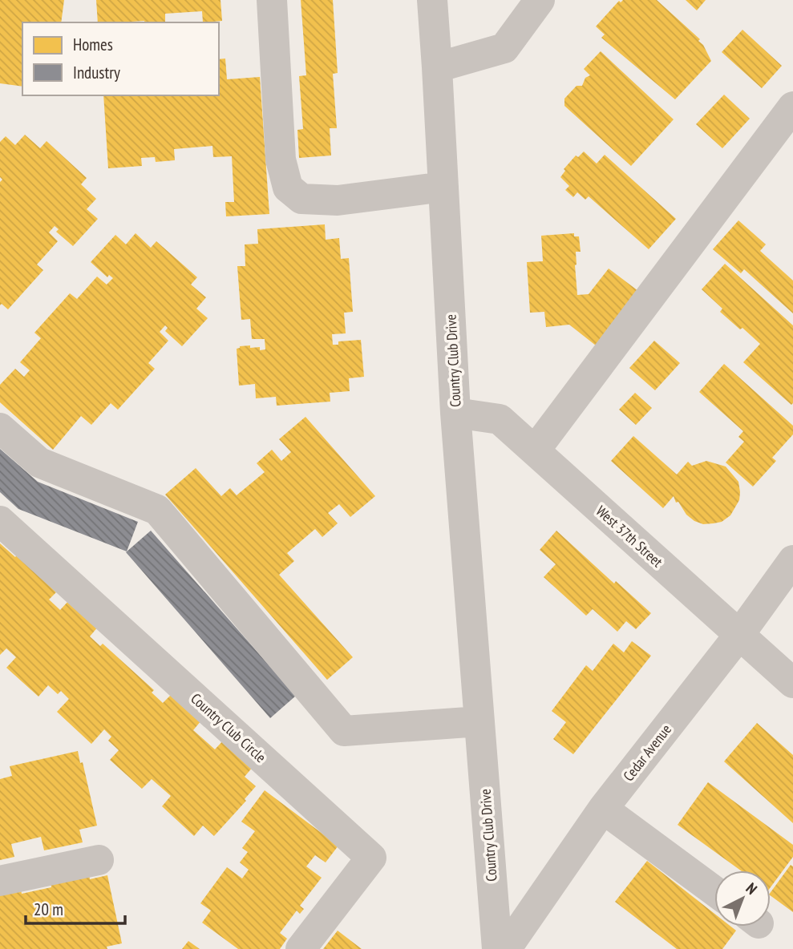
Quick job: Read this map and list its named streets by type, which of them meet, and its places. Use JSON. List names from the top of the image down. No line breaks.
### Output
{"streets":{"street":["Country Club Drive","West 37th Street","Country Club Circle","Cedar Avenue"]},"crossings":[["Country Club Drive","West 37th Street"],["West 37th Street","Cedar Avenue"]],"legend":["Homes","Industry"],"scale_bar":"20 m","north":"top right"}
